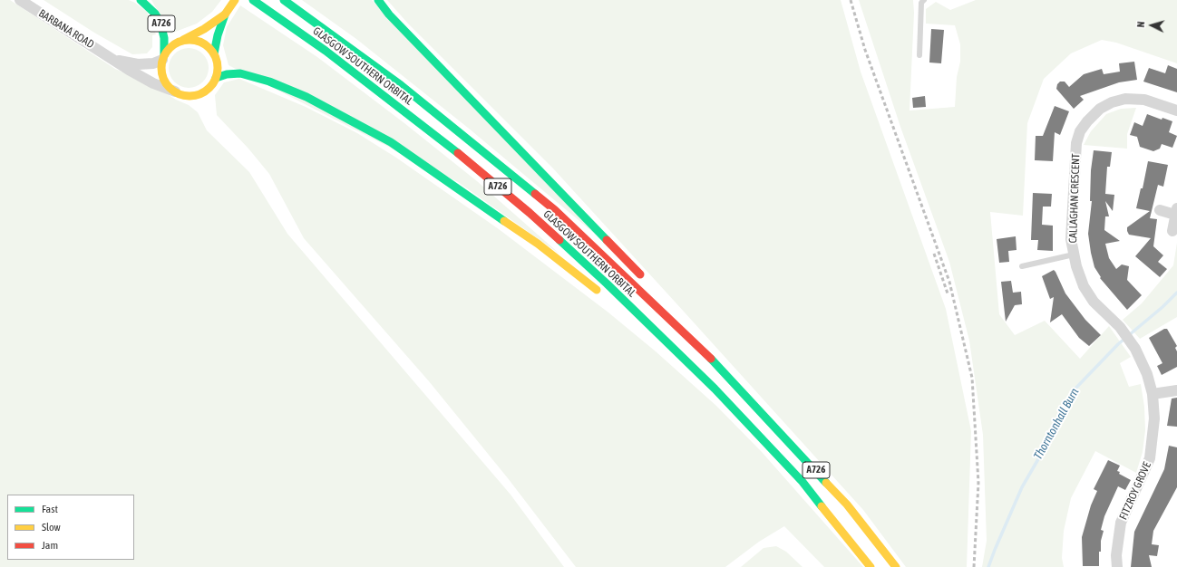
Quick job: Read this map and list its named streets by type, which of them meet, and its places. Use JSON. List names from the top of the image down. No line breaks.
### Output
{"streets":{"main road":["A726","GLASGOW SOUTHERN ORBITAL"],"street":["BARBANA ROAD","CALLAGHAN CRESCENT","FITZROY GROVE"]},"crossings":[["A726","BARBANA ROAD"],["A726","GLASGOW SOUTHERN ORBITAL"],["CALLAGHAN CRESCENT","FITZROY GROVE"]],"water":["Thorntonhall Burn"],"legend":["Fast","Slow","Jam"],"north":"left"}
